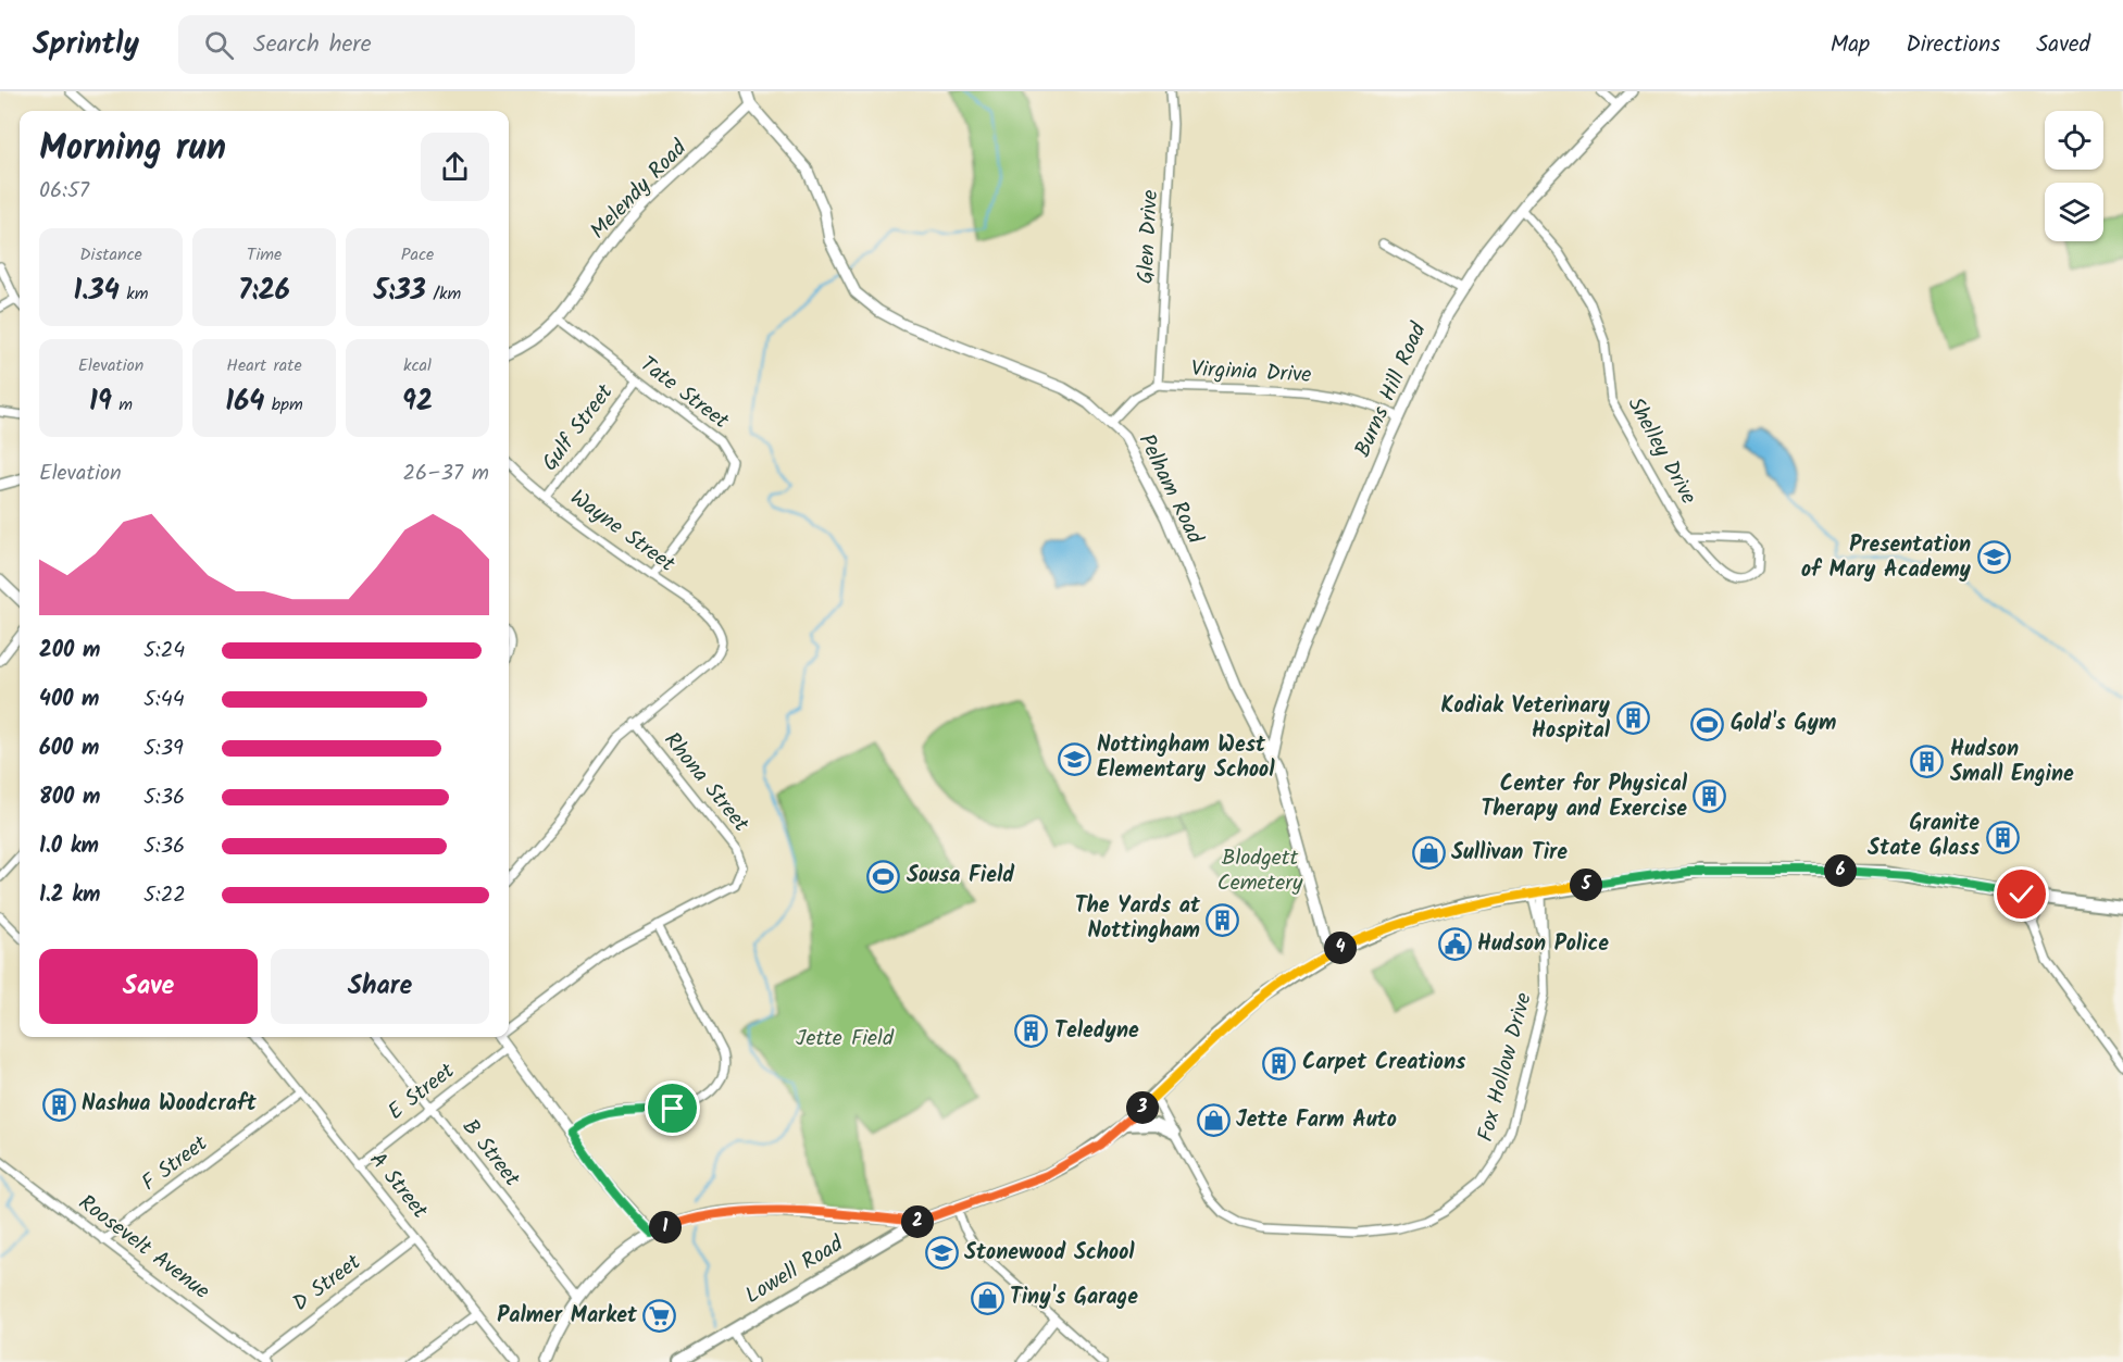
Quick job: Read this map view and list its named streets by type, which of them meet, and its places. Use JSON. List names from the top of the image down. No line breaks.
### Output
{"streets":{"main road":["Lowell Road"],"street":["Melendy Road","Glen Drive","Virginia Drive","Burns Hill Road","Tate Street","Gulf Street","Shelley Drive","Pelham Road","Wayne Street","Rhona Street","Fox Hollow Drive","E Street","B Street","F Street","A Street","Roosevelt Avenue","D Street"]},"crossings":[["Melendy Road","Tate Street"],["Melendy Road","Pelham Road"],["Glen Drive","Virginia Drive"],["Virginia Drive","Burns Hill Road"],["Burns Hill Road","Shelley Drive"],["Burns Hill Road","Pelham Road"],["Tate Street","Gulf Street"],["Tate Street","Wayne Street"],["Gulf Street","Wayne Street"],["Pelham Road","Lowell Road"],["Wayne Street","Rhona Street"],["Fox Hollow Drive","Lowell Road"],["E Street","B Street"],["E Street","A Street"],["F Street","A Street"],["F Street","Roosevelt Avenue"],["A Street","D Street"],["Roosevelt Avenue","D Street"]],"parks":["Blodgett Cemetery","Jette Field"],"places":{"school or university":["Presentation of Mary Academy","Nottingham West Elementary School","Stonewood School"],"building":["Kodiak Veterinary Hospital","Hudson Small Engine","Center for Physical Therapy and Exercise","Granite State Glass","The Yards at Nottingham","Teledyne","Carpet Creations","Nashua Woodcraft"],"sports":["Gold's Gym","Sousa Field"],"shop":["Sullivan Tire","Jette Farm Auto","Tiny's Garage"],"public building":["Hudson Police"],"supermarket":["Palmer Market"]},"page":{"header":"Sprintly","search":"Search here","nav":["Map","Directions","Saved"],"heading":["Morning run","06:57"],"stats":[["Distance","1.34 km"],["Time","7:26"],["Pace","5:33 /km"],["Elevation","19 m"],["Heart rate","164 bpm"],["kcal","92"]],"chart":["Elevation","26–37 m"],"list":[{"name":"200 m","note":"5:24"},{"name":"400 m","note":"5:44"},{"name":"600 m","note":"5:39"},{"name":"800 m","note":"5:36"},{"name":"1.0 km","note":"5:36"},{"name":"1.2 km","note":"5:22"}],"pins":["6","5","4","3","2","1"],"buttons":["Save","Share"]}}
